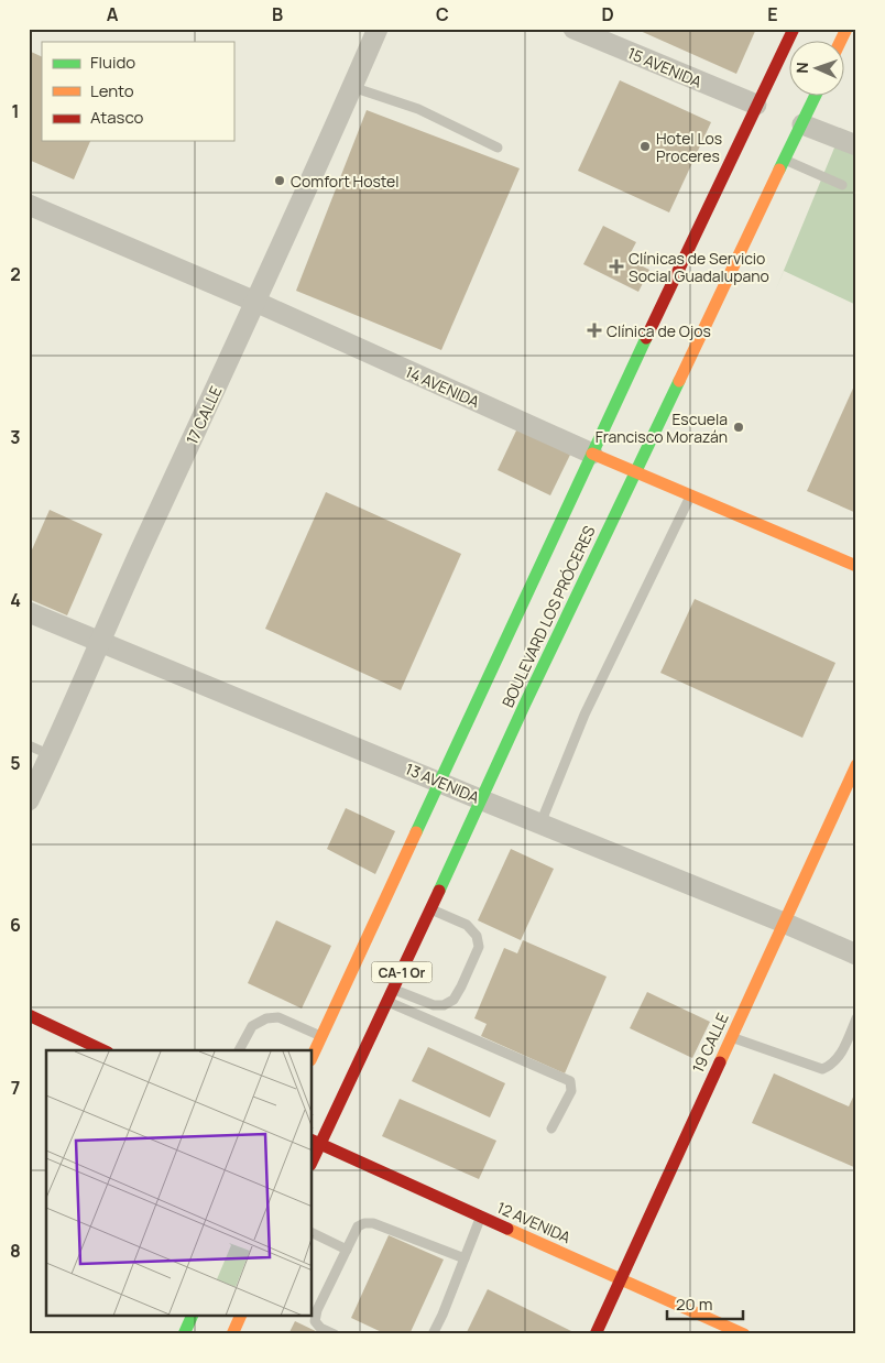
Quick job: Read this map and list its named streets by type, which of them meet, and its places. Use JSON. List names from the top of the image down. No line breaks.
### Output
{"streets":{"main road":["14 AVENIDA","BOULEVARD LOS PRÓCERES","CA-1 Or","19 CALLE","12 AVENIDA"],"street":["15 AVENIDA","17 CALLE","13 AVENIDA"]},"crossings":[["15 AVENIDA","BOULEVARD LOS PRÓCERES"],["14 AVENIDA","17 CALLE"],["14 AVENIDA","BOULEVARD LOS PRÓCERES"],["17 CALLE","13 AVENIDA"],["BOULEVARD LOS PRÓCERES","13 AVENIDA"],["BOULEVARD LOS PRÓCERES","12 AVENIDA"],["13 AVENIDA","19 CALLE"],["19 CALLE","12 AVENIDA"]],"places":{"other":["Hotel Los Proceres","Comfort Hostel","Escuela Francisco Morazán"],"health":["Clínicas de Servicio Social Guadalupano","Clínica de Ojos"]},"legend":["Fluido","Lento","Atasco"],"scale_bar":"20 m","north":"left","grid":{"columns":["A","B","C","D","E"],"rows":["1","2","3","4","5","6","7","8"]}}
